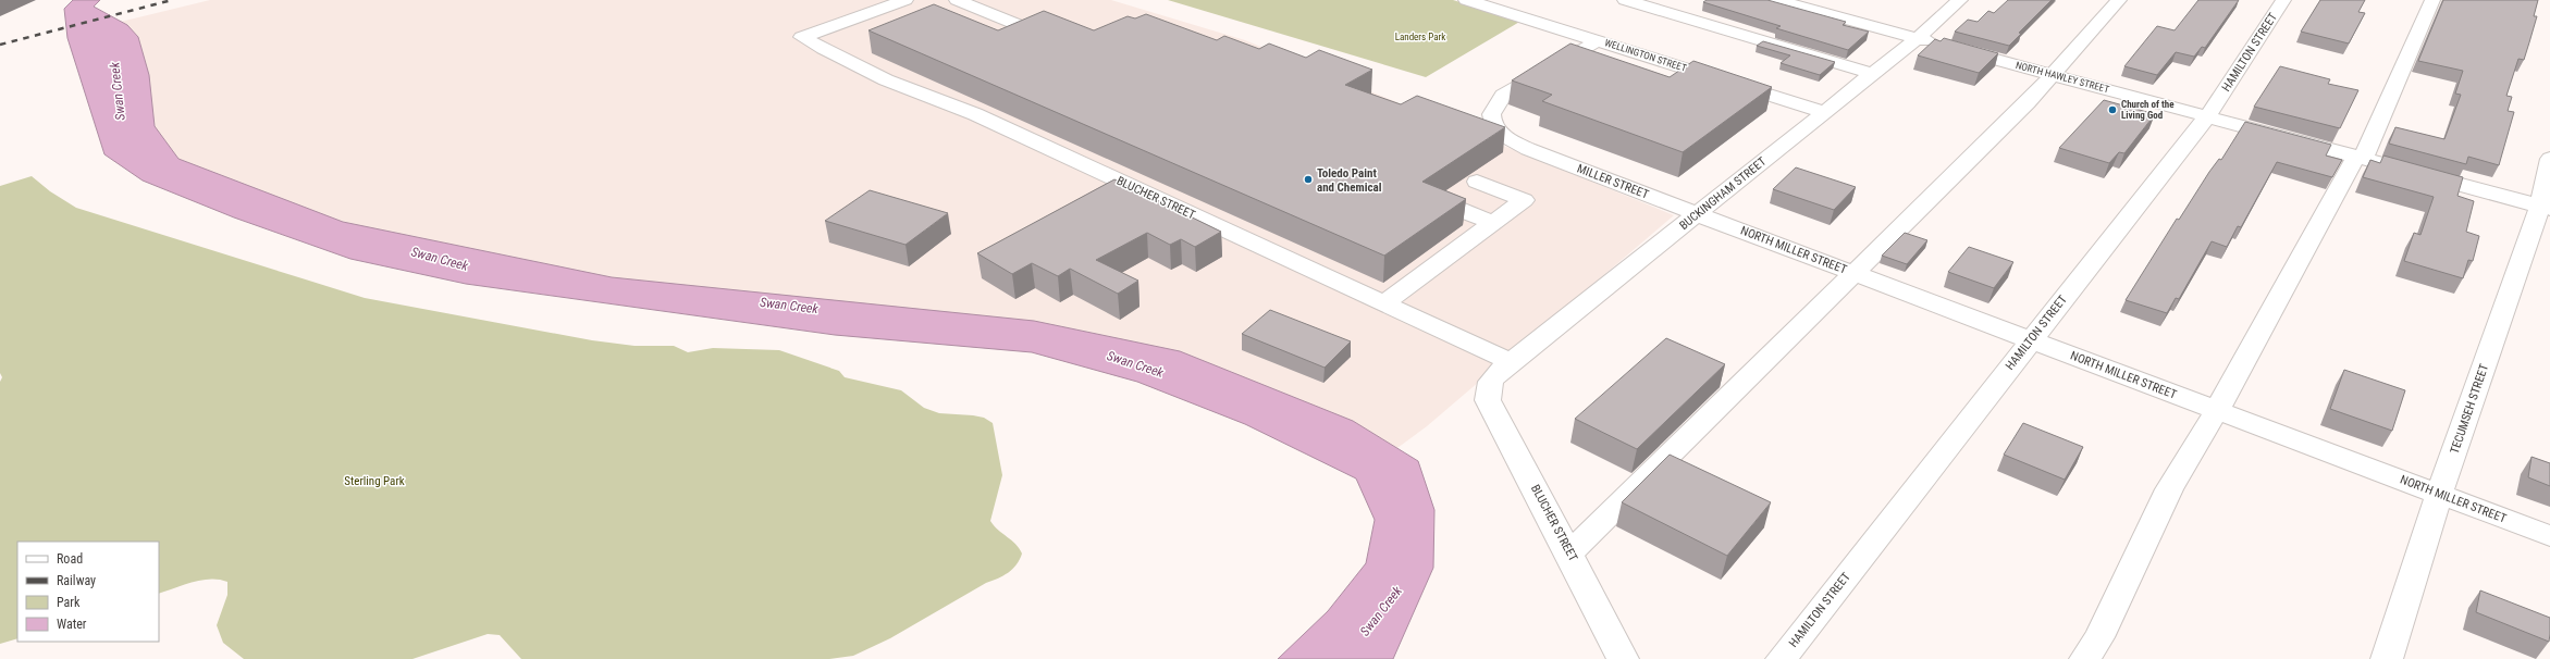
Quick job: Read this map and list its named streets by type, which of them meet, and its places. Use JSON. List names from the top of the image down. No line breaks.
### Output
{"streets":{"street":["HAMILTON STREET","WELLINGTON STREET","NORTH HAWLEY STREET","MILLER STREET","BUCKINGHAM STREET","BLUCHER STREET","NORTH MILLER STREET","TECUMSEH STREET"]},"crossings":[["HAMILTON STREET","NORTH HAWLEY STREET"],["HAMILTON STREET","NORTH MILLER STREET"],["WELLINGTON STREET","MILLER STREET"],["WELLINGTON STREET","BUCKINGHAM STREET"],["NORTH HAWLEY STREET","BUCKINGHAM STREET"],["NORTH HAWLEY STREET","TECUMSEH STREET"],["MILLER STREET","BUCKINGHAM STREET"],["MILLER STREET","NORTH MILLER STREET"],["BUCKINGHAM STREET","BLUCHER STREET"],["BUCKINGHAM STREET","NORTH MILLER STREET"],["NORTH MILLER STREET","TECUMSEH STREET"]],"water":["Swan Creek"],"parks":["Landers Park","Sterling Park"],"places":["Church of the Living God","Toledo Paint and Chemical"],"legend":["Road","Railway","Park","Water"]}
